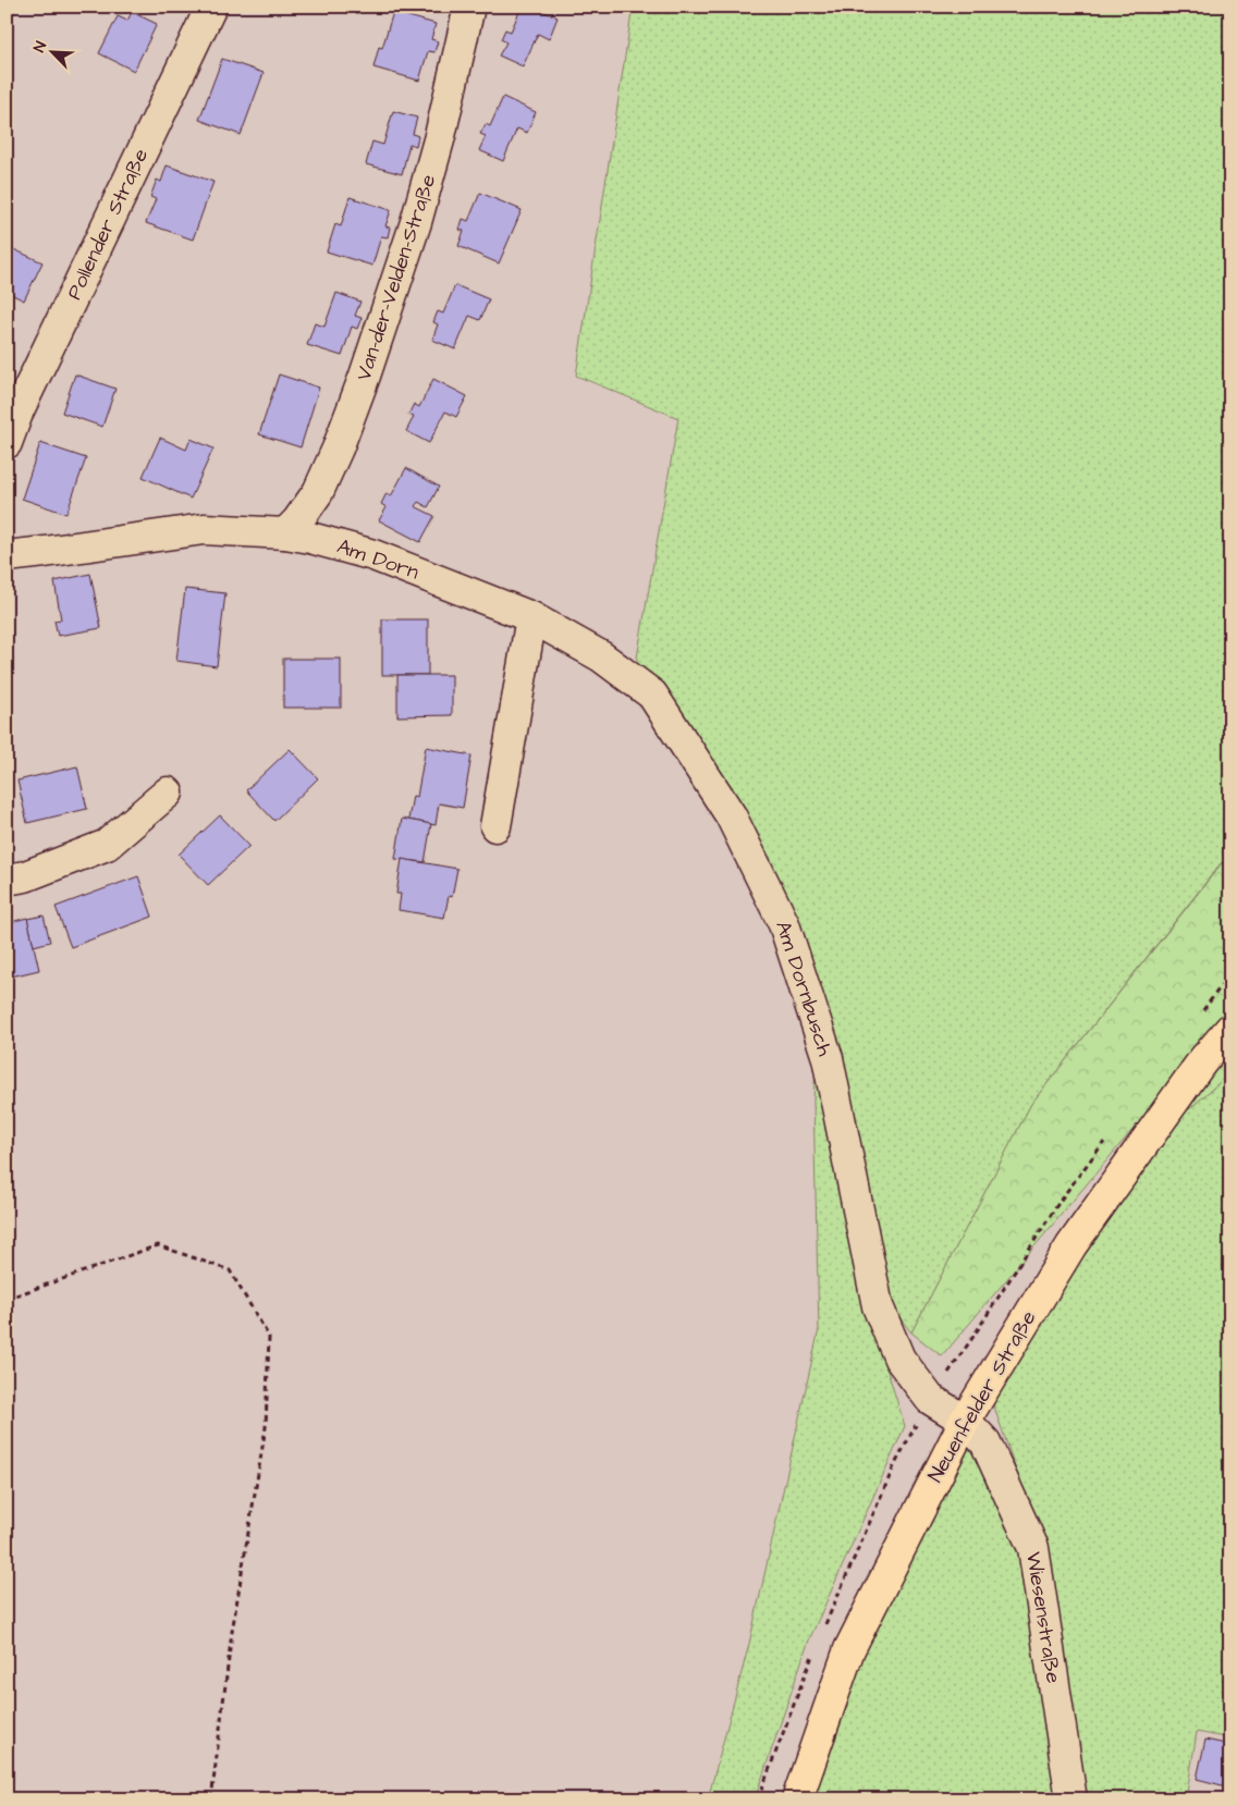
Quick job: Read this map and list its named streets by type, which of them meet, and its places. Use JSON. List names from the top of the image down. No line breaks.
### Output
{"streets":{"main road":["Neuenfelder Straße"],"street":["Pollender Straße","Van-der-Velden-Straße","Am Dorn","Am Dornbusch","Wiesenstraße"]},"crossings":[["Van-der-Velden-Straße","Am Dorn"],["Am Dorn","Am Dornbusch"],["Am Dornbusch","Neuenfelder Straße"],["Am Dornbusch","Wiesenstraße"],["Neuenfelder Straße","Wiesenstraße"]],"north":"top left"}
